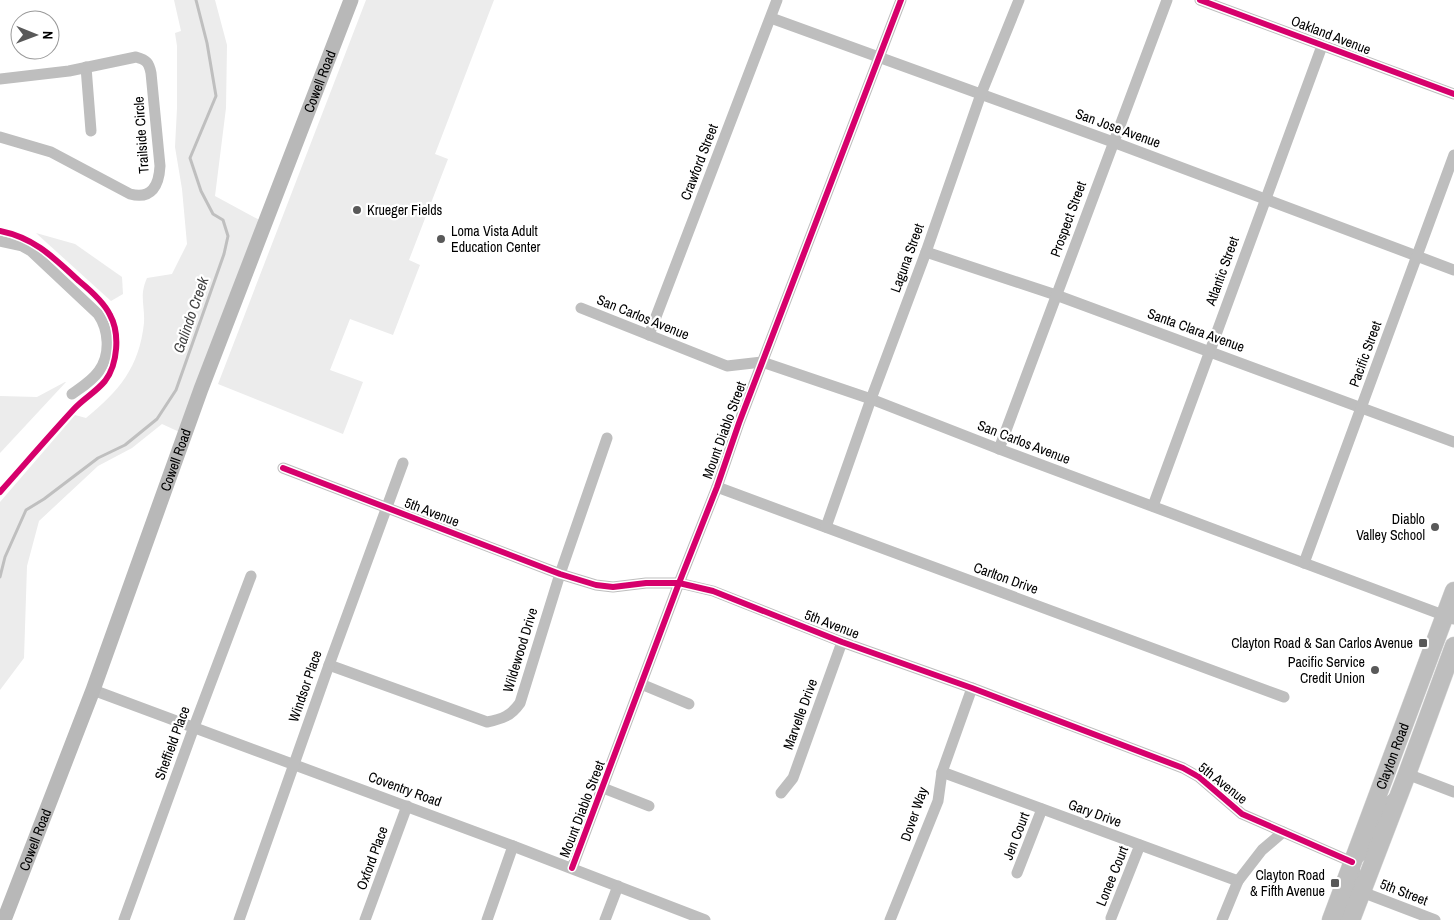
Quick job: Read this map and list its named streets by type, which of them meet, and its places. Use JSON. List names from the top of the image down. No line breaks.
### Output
{"streets":{"main road":["Clayton Road"],"street":["Oakland Avenue","Cowell Road","San Jose Avenue","Trailside Circle","Crawford Street","Prospect Street","Laguna Street","Atlantic Street","San Carlos Avenue","Santa Clara Avenue","Pacific Street","Mount Diablo Street","5th Avenue","Carlton Drive","Wildewood Drive","Windsor Place","Marvelle Drive","Sheffield Place","Coventry Road","Gary Drive","Dover Way","Jen Court","Oxford Place","Lonee Court","5th Street"]},"crossings":[["Oakland Avenue","Atlantic Street"],["Cowell Road","Coventry Road"],["San Jose Avenue","Crawford Street"],["San Jose Avenue","Prospect Street"],["San Jose Avenue","Laguna Street"],["San Jose Avenue","Atlantic Street"],["San Jose Avenue","Pacific Street"],["San Jose Avenue","Mount Diablo Street"],["Crawford Street","San Carlos Avenue"],["Prospect Street","San Carlos Avenue"],["Prospect Street","Santa Clara Avenue"],["Laguna Street","San Carlos Avenue"],["Laguna Street","Santa Clara Avenue"],["Laguna Street","Carlton Drive"],["Atlantic Street","San Carlos Avenue"],["Atlantic Street","Santa Clara Avenue"],["San Carlos Avenue","Pacific Street"],["San Carlos Avenue","Mount Diablo Street"],["San Carlos Avenue","Clayton Road"],["Santa Clara Avenue","Pacific Street"],["Mount Diablo Street","5th Avenue"],["Mount Diablo Street","Carlton Drive"],["Mount Diablo Street","Coventry Road"],["5th Avenue","Wildewood Drive"],["5th Avenue","Windsor Place"],["5th Avenue","Marvelle Drive"],["5th Avenue","Clayton Road"],["5th Avenue","Dover Way"],["Wildewood Drive","Windsor Place"],["Windsor Place","Coventry Road"],["Sheffield Place","Coventry Road"],["Clayton Road","5th Street"],["Coventry Road","Oxford Place"],["Gary Drive","Dover Way"],["Gary Drive","Jen Court"],["Gary Drive","Lonee Court"]],"water":["Galindo Creek"],"places":{"other":["Krueger Fields","Loma Vista Adult Education Center","Diablo Valley School","Pacific Service Credit Union"],"transit":["Clayton Road & San Carlos Avenue","Clayton Road & Fifth Avenue"]},"north":"right"}
